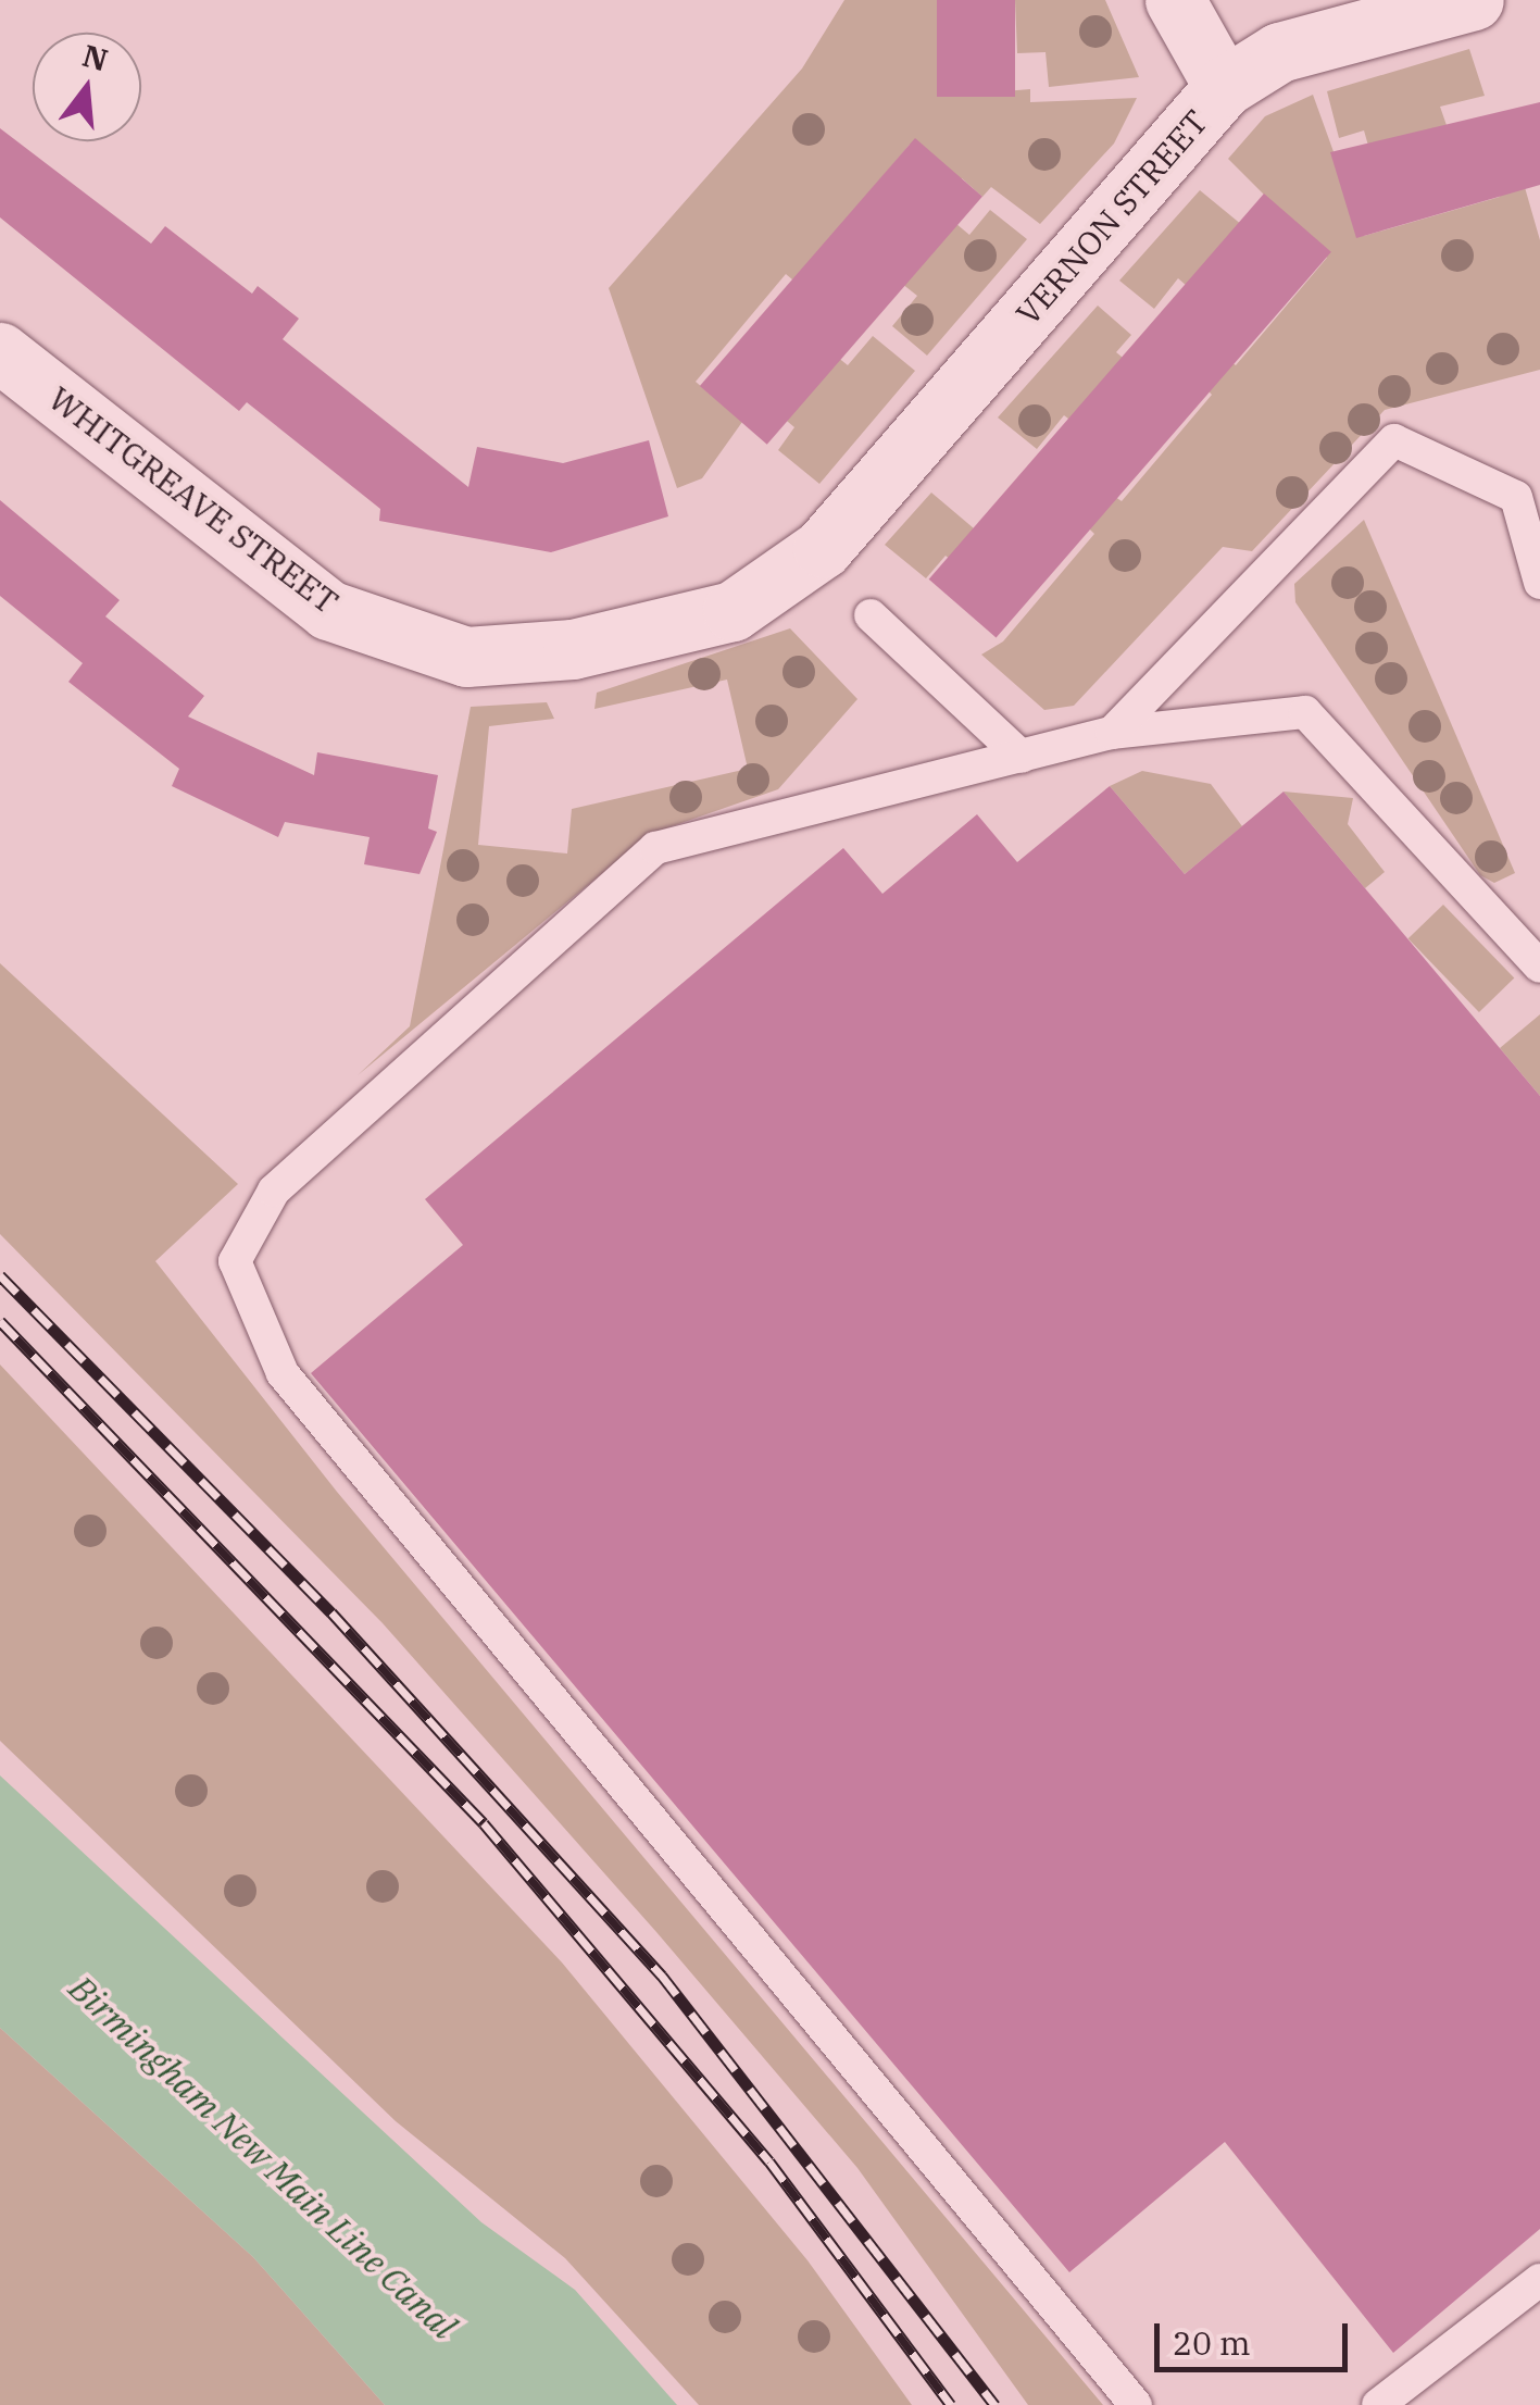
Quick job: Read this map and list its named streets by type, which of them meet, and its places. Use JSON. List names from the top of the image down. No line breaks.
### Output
{"streets":{"street":["VERNON STREET","WHITGREAVE STREET"]},"crossings":[["VERNON STREET","WHITGREAVE STREET"]],"water":["Birmingham New Main Line Canal"],"scale_bar":"20 m","north":"top"}
